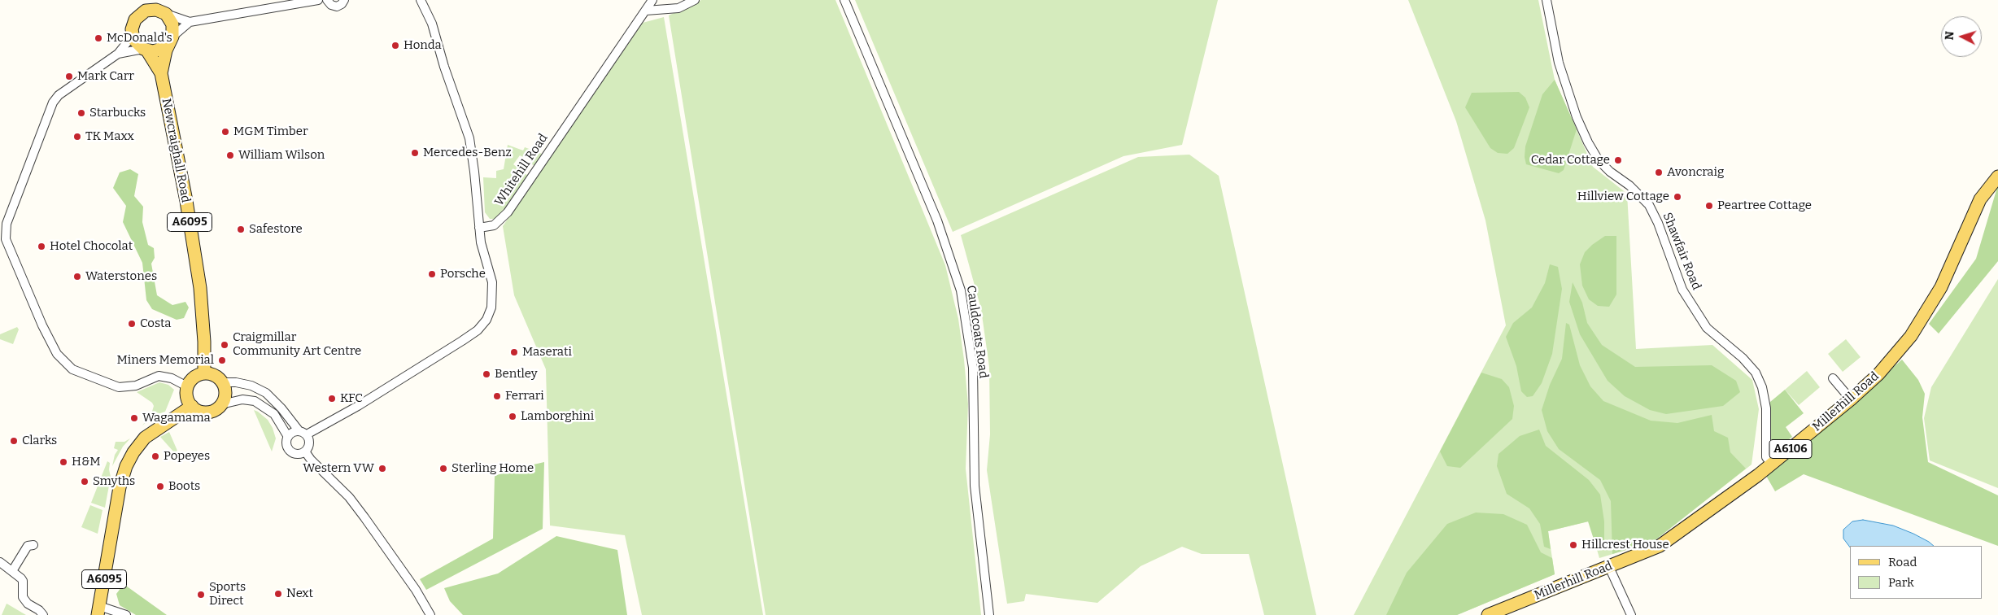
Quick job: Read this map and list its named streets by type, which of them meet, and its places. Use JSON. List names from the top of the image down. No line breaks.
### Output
{"streets":{"main road":["Newcraighall Road","A6095","Millerhill Road","A6106"],"street":["Whitehill Road","Shawfair Road","Cauldcoats Road"]},"crossings":[["Newcraighall Road","A6095"],["Shawfair Road","Millerhill Road"]],"places":["McDonald's","Honda","Mark Carr","Starbucks","MGM Timber","TK Maxx","Mercedes-Benz","William Wilson","Cedar Cottage","Avoncraig","Hillview Cottage","Peartree Cottage","Safestore","Hotel Chocolat","Porsche","Waterstones","Costa","Craigmillar Community Art Centre","Maserati","Miners Memorial","Bentley","Ferrari","KFC","Lamborghini","Wagamama","Clarks","Popeyes","H&M","Western VW","Sterling Home","Smyths","Boots","Hillcrest House","Next","Sports Direct"],"legend":["Road","Park"],"north":"left"}
